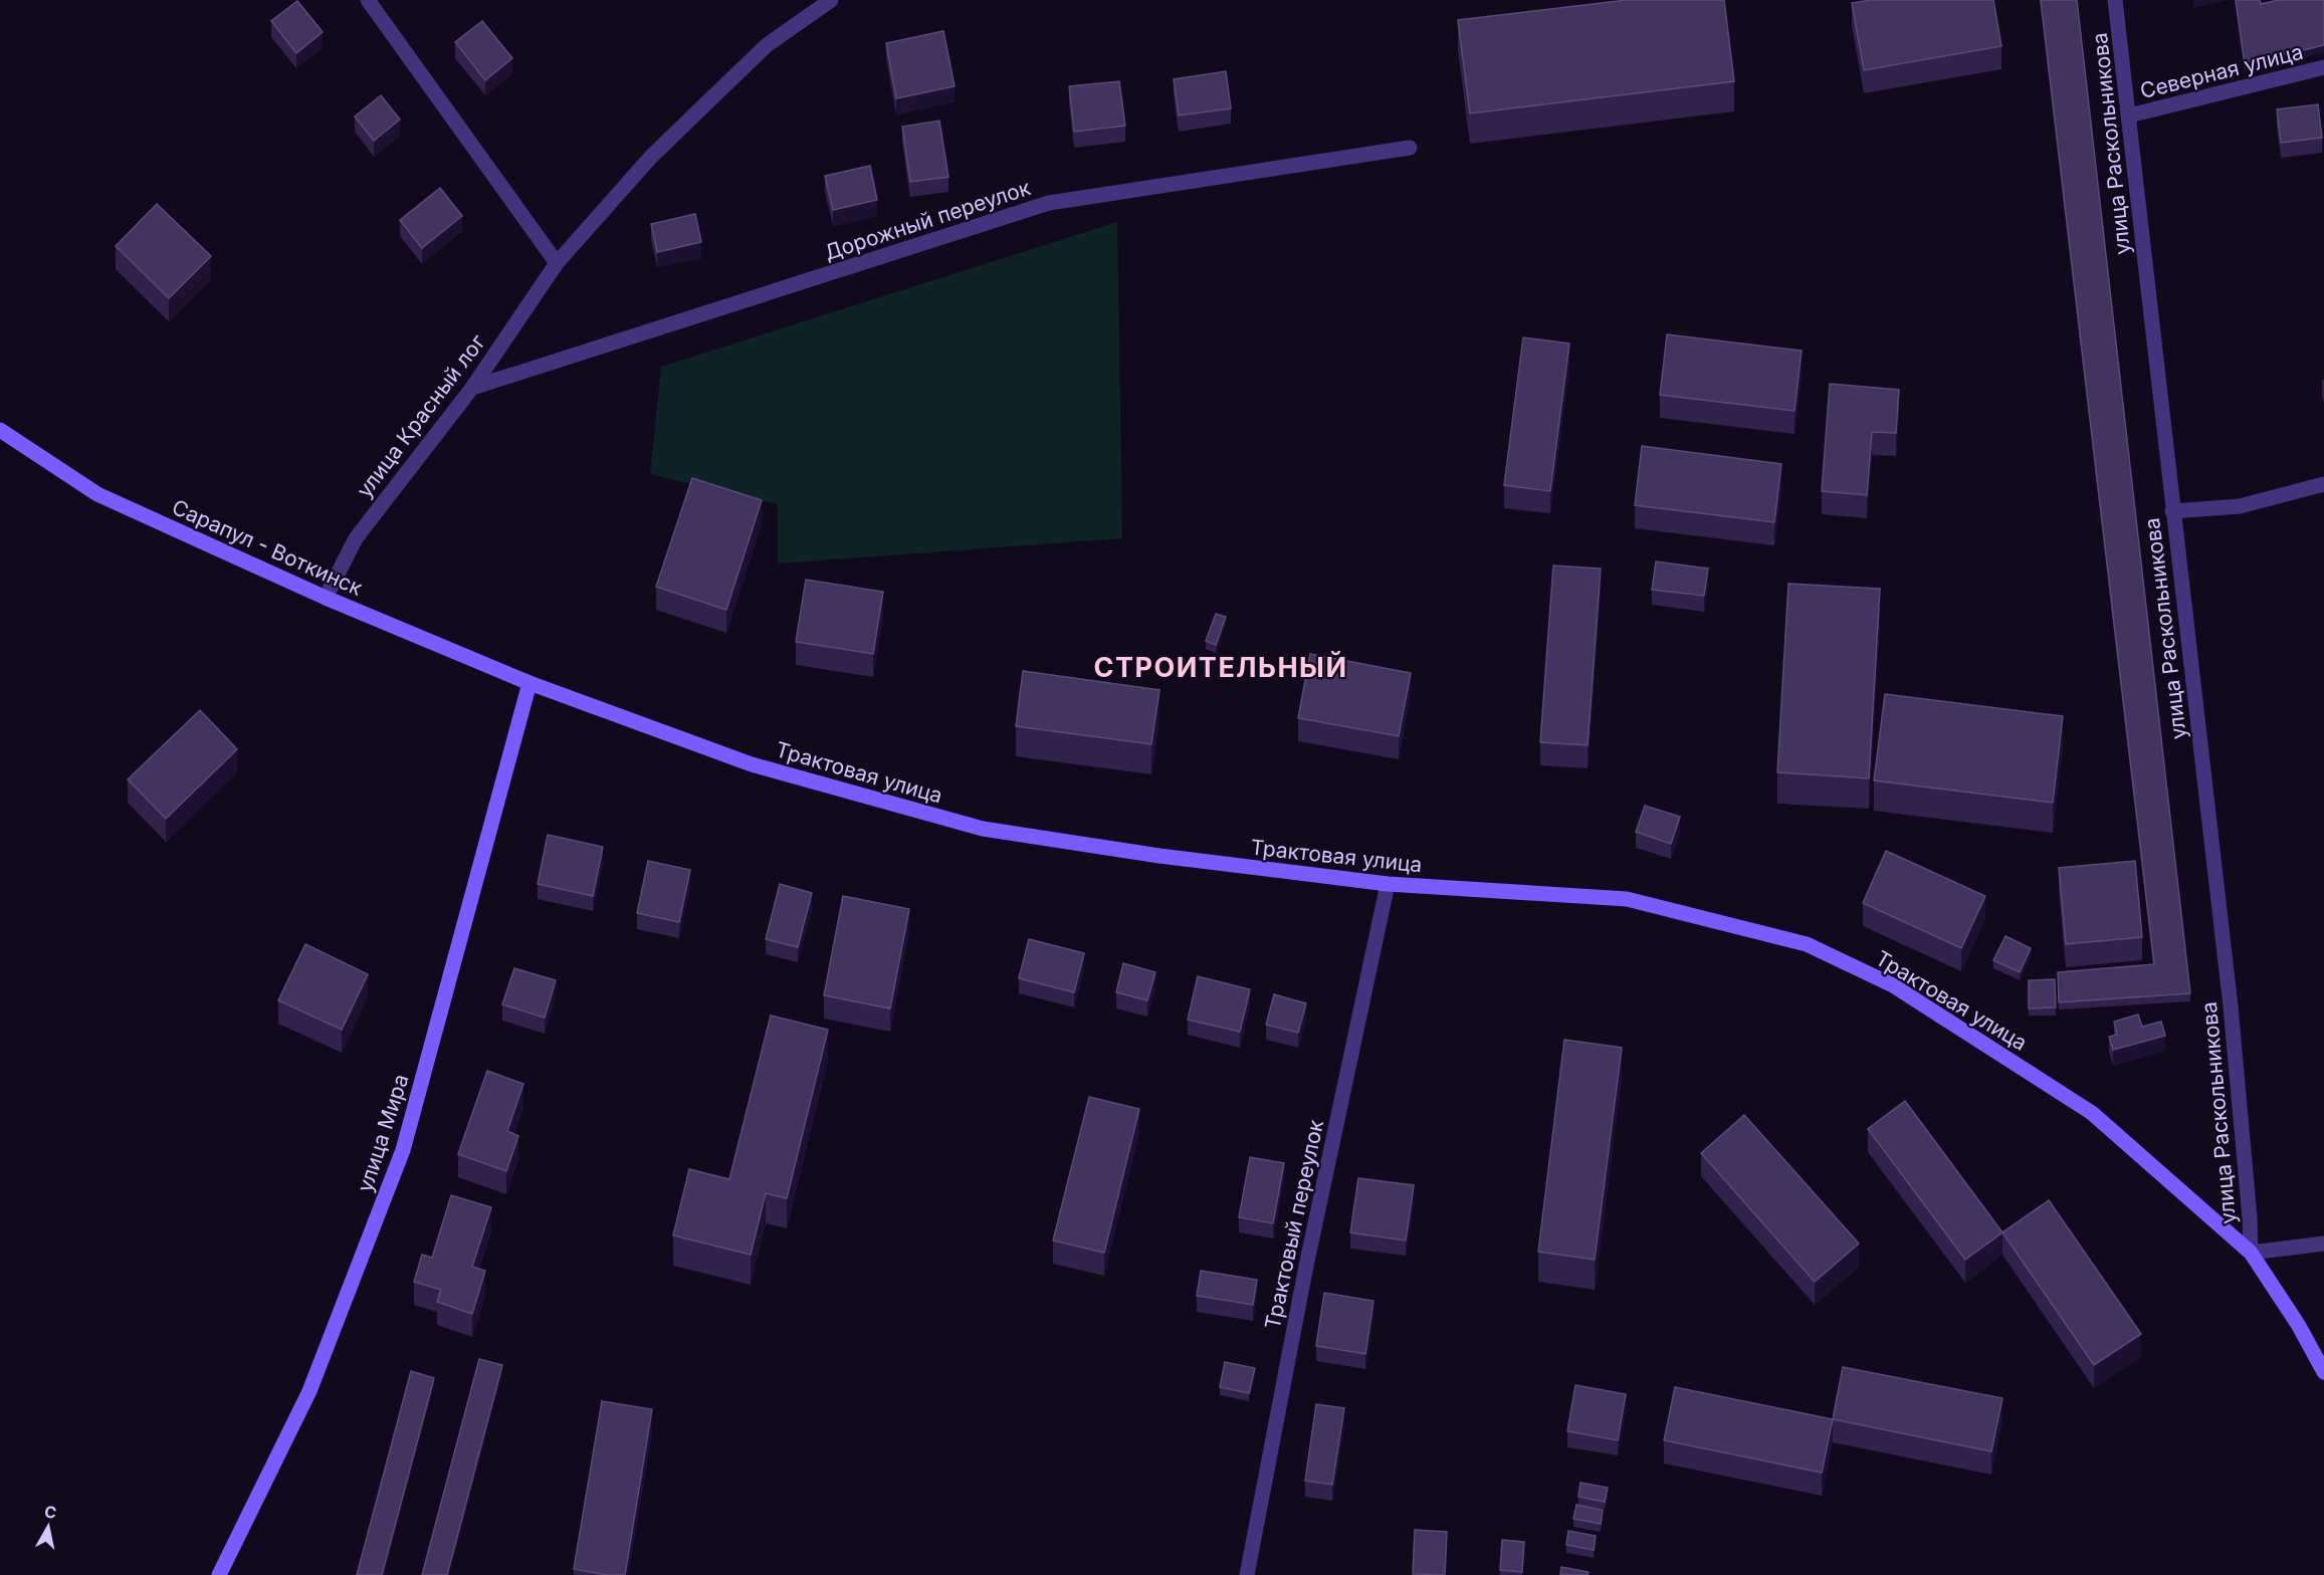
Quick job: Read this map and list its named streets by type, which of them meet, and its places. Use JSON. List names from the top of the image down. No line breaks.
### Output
{"streets":{"main road":["улица Раскольникова","Сарапул - Воткинск","Трактовая улица","улица Мира"],"street":["Северная улица","Дорожный переулок","улица Красный лог","Трактовый переулок"]},"crossings":[["Северная улица","улица Раскольникова"],["улица Раскольникова","Трактовая улица"],["Дорожный переулок","улица Красный лог"],["улица Красный лог","Сарапул - Воткинск"],["Сарапул - Воткинск","Трактовая улица"],["Сарапул - Воткинск","улица Мира"],["Трактовая улица","улица Мира"],["Трактовая улица","Трактовый переулок"]],"districts":["СТРОИТЕЛЬНЫЙ"],"north":"top"}
